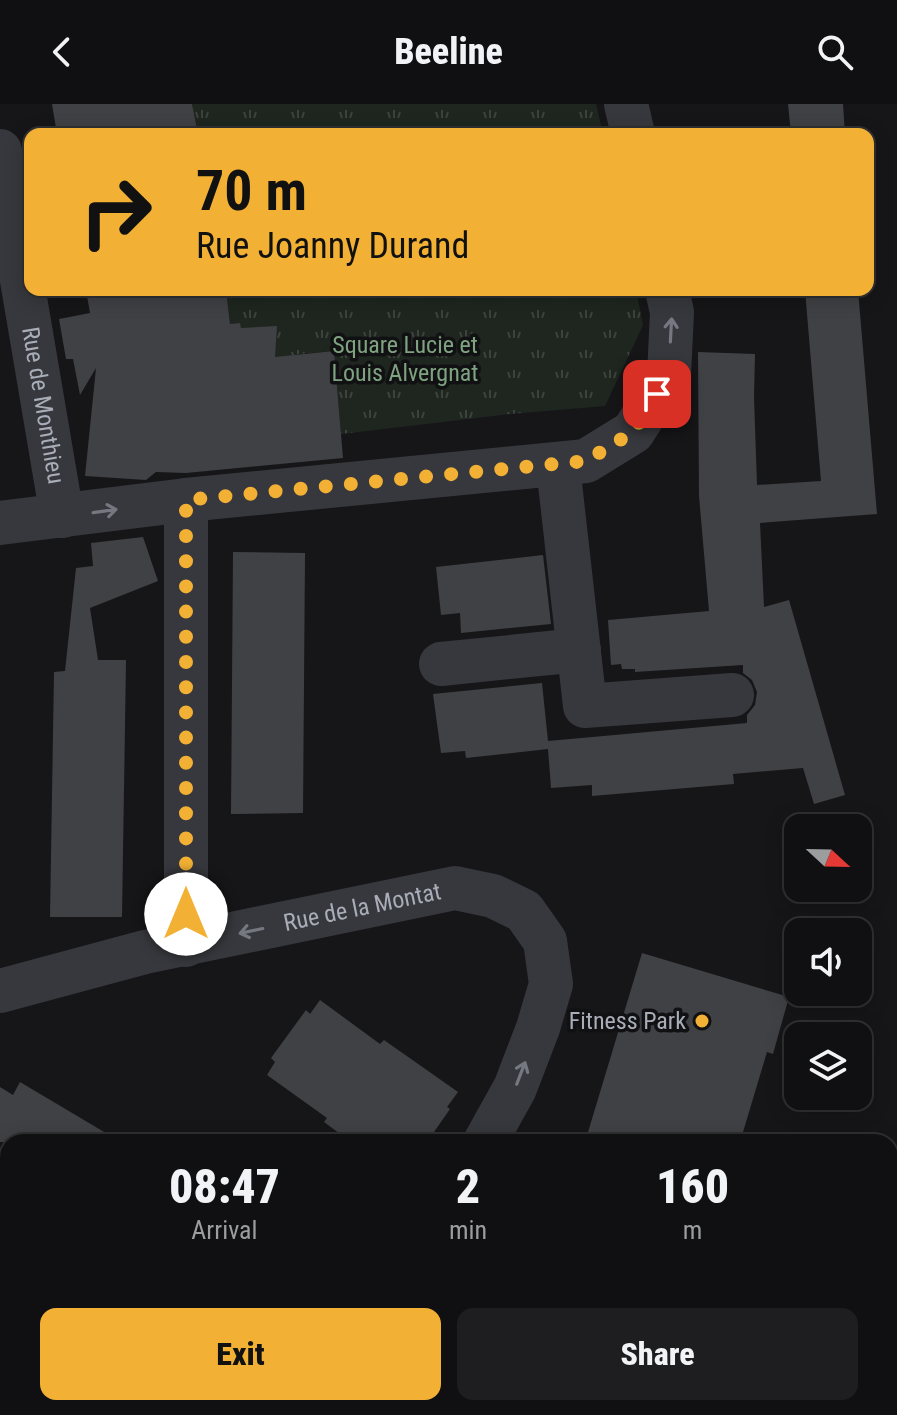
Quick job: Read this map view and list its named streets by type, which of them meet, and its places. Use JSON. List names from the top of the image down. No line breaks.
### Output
{"streets":{"street":["Rue de Monthieu","Rue de la Montat"]},"parks":["Square Lucie et Louis Alvergnat"],"places":["Fitness Park"],"north":"right","page":{"header":"Beeline","turn":["70 m","Rue Joanny Durand"],"eta":["08:47","Arrival","2","min","160","m"],"buttons":["Exit","Share"]}}
